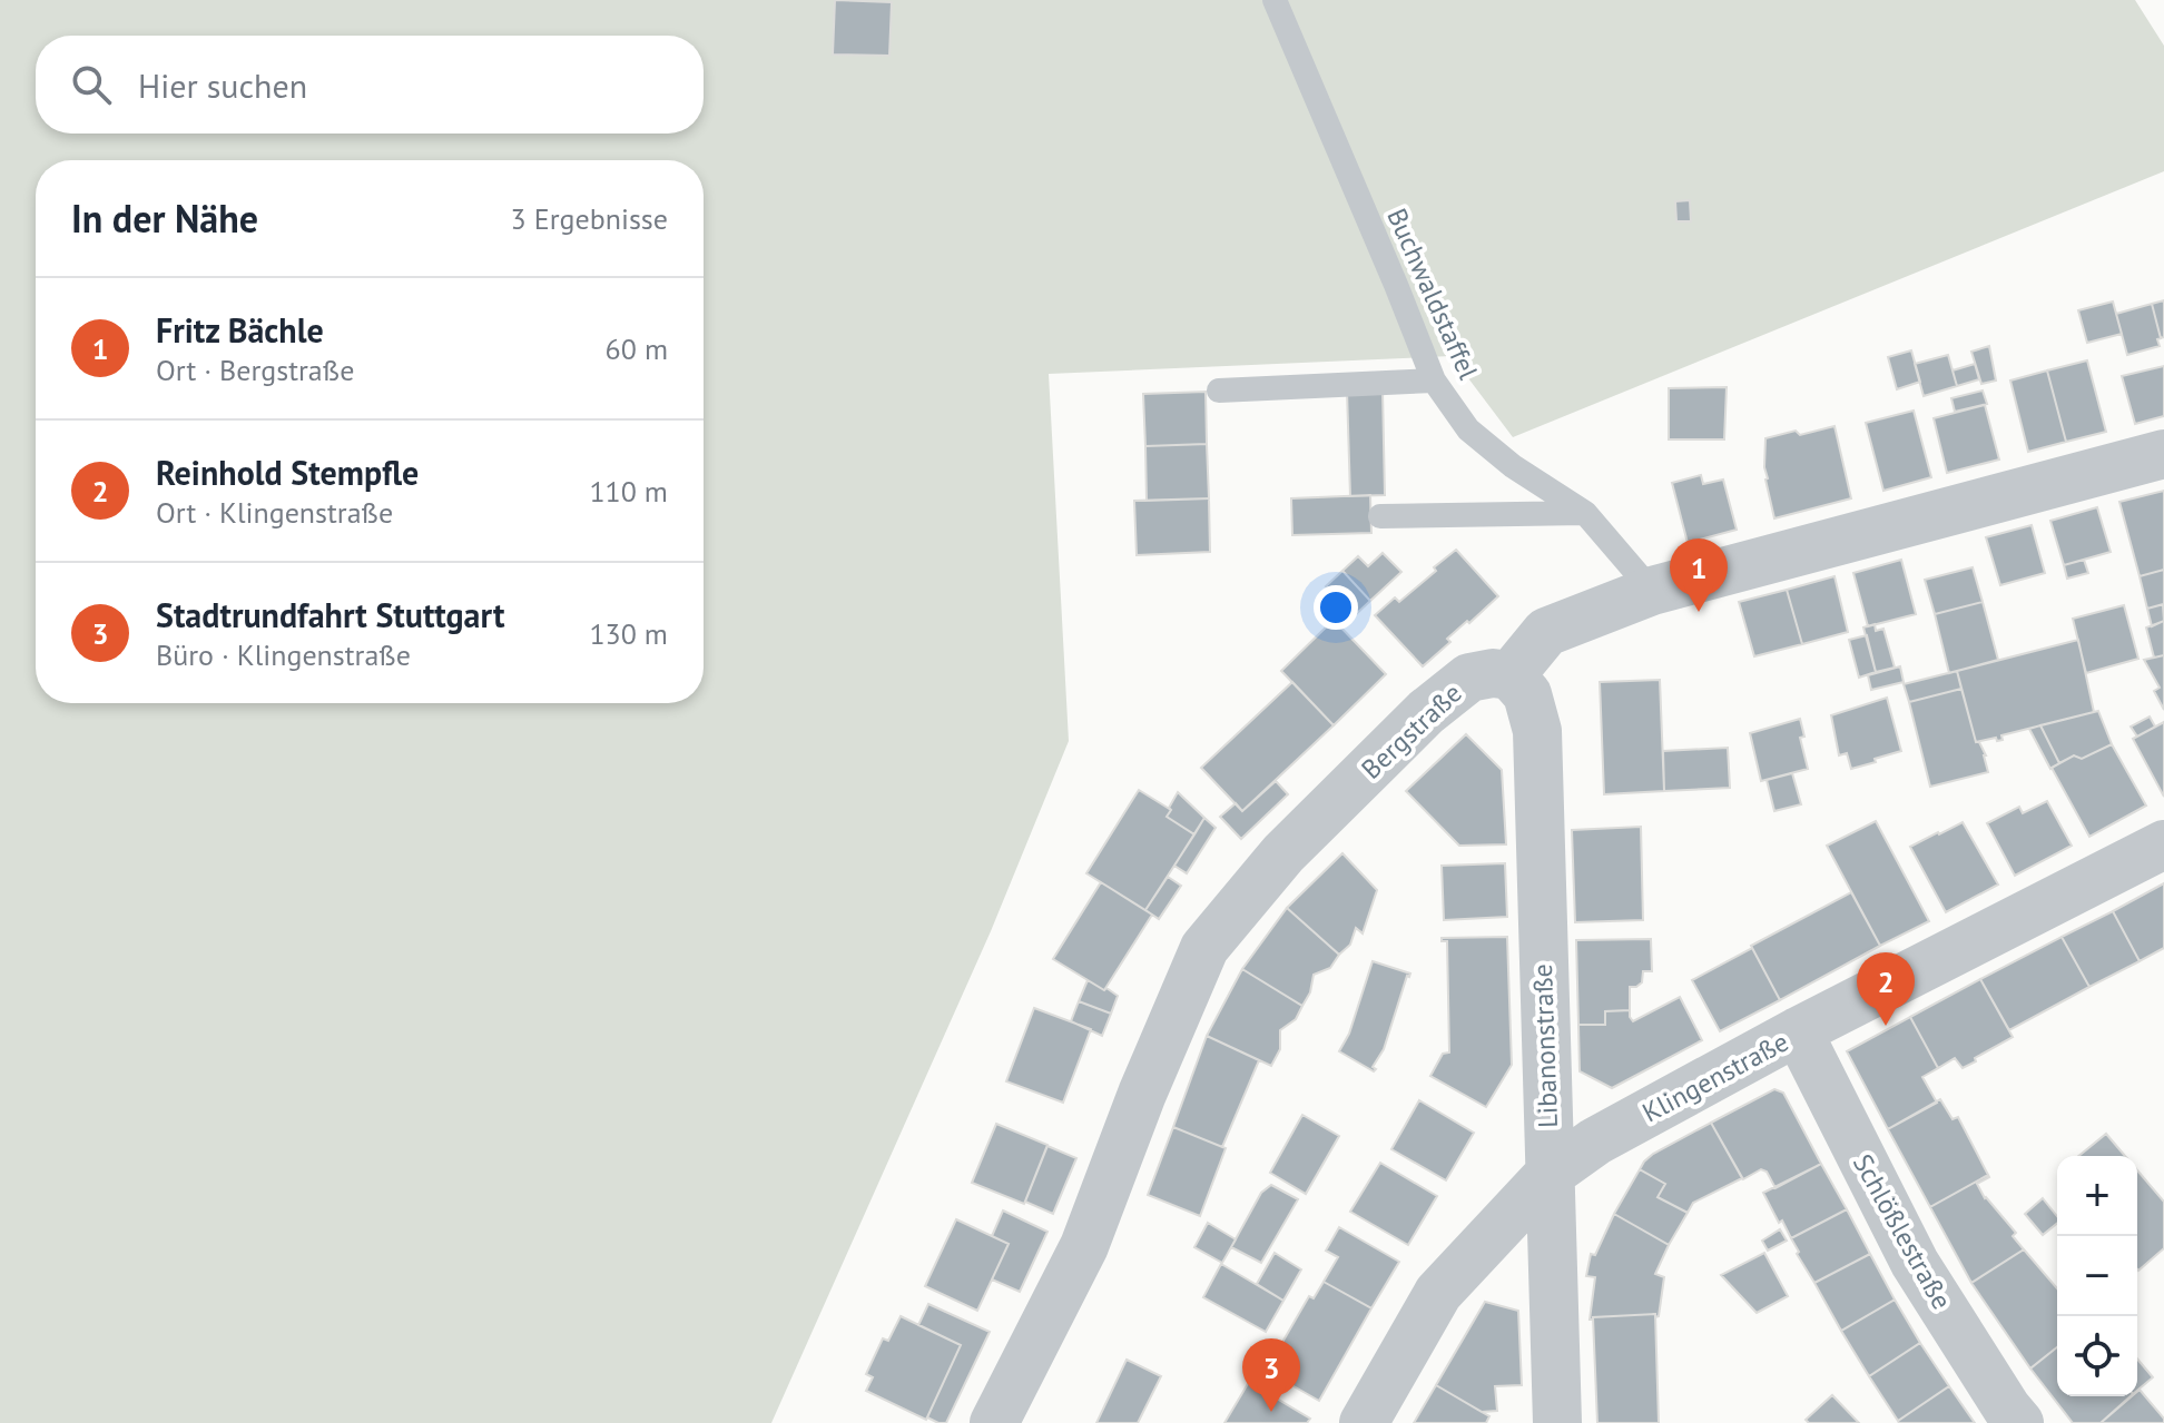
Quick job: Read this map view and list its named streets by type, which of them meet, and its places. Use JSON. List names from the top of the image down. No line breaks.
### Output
{"streets":{"street":["Bergstraße","Libanonstraße","Klingenstraße","Schlößlestraße"],"lane":["Buchwaldstaffel"]},"crossings":[["Bergstraße","Libanonstraße"],["Libanonstraße","Klingenstraße"],["Klingenstraße","Schlößlestraße"]],"page":{"search":"Hier suchen","heading":["In der Nähe","3 Ergebnisse"],"list":[{"mark":"1","name":"Fritz Bächle","note":"Ort · Bergstraße","value":"60 m"},{"mark":"2","name":"Reinhold Stempfle","note":"Ort · Klingenstraße","value":"110 m"},{"mark":"3","name":"Stadtrundfahrt Stuttgart","note":"Büro · Klingenstraße","value":"130 m"}],"pins":["1","2","3"],"map_buttons":["+","−"]}}
